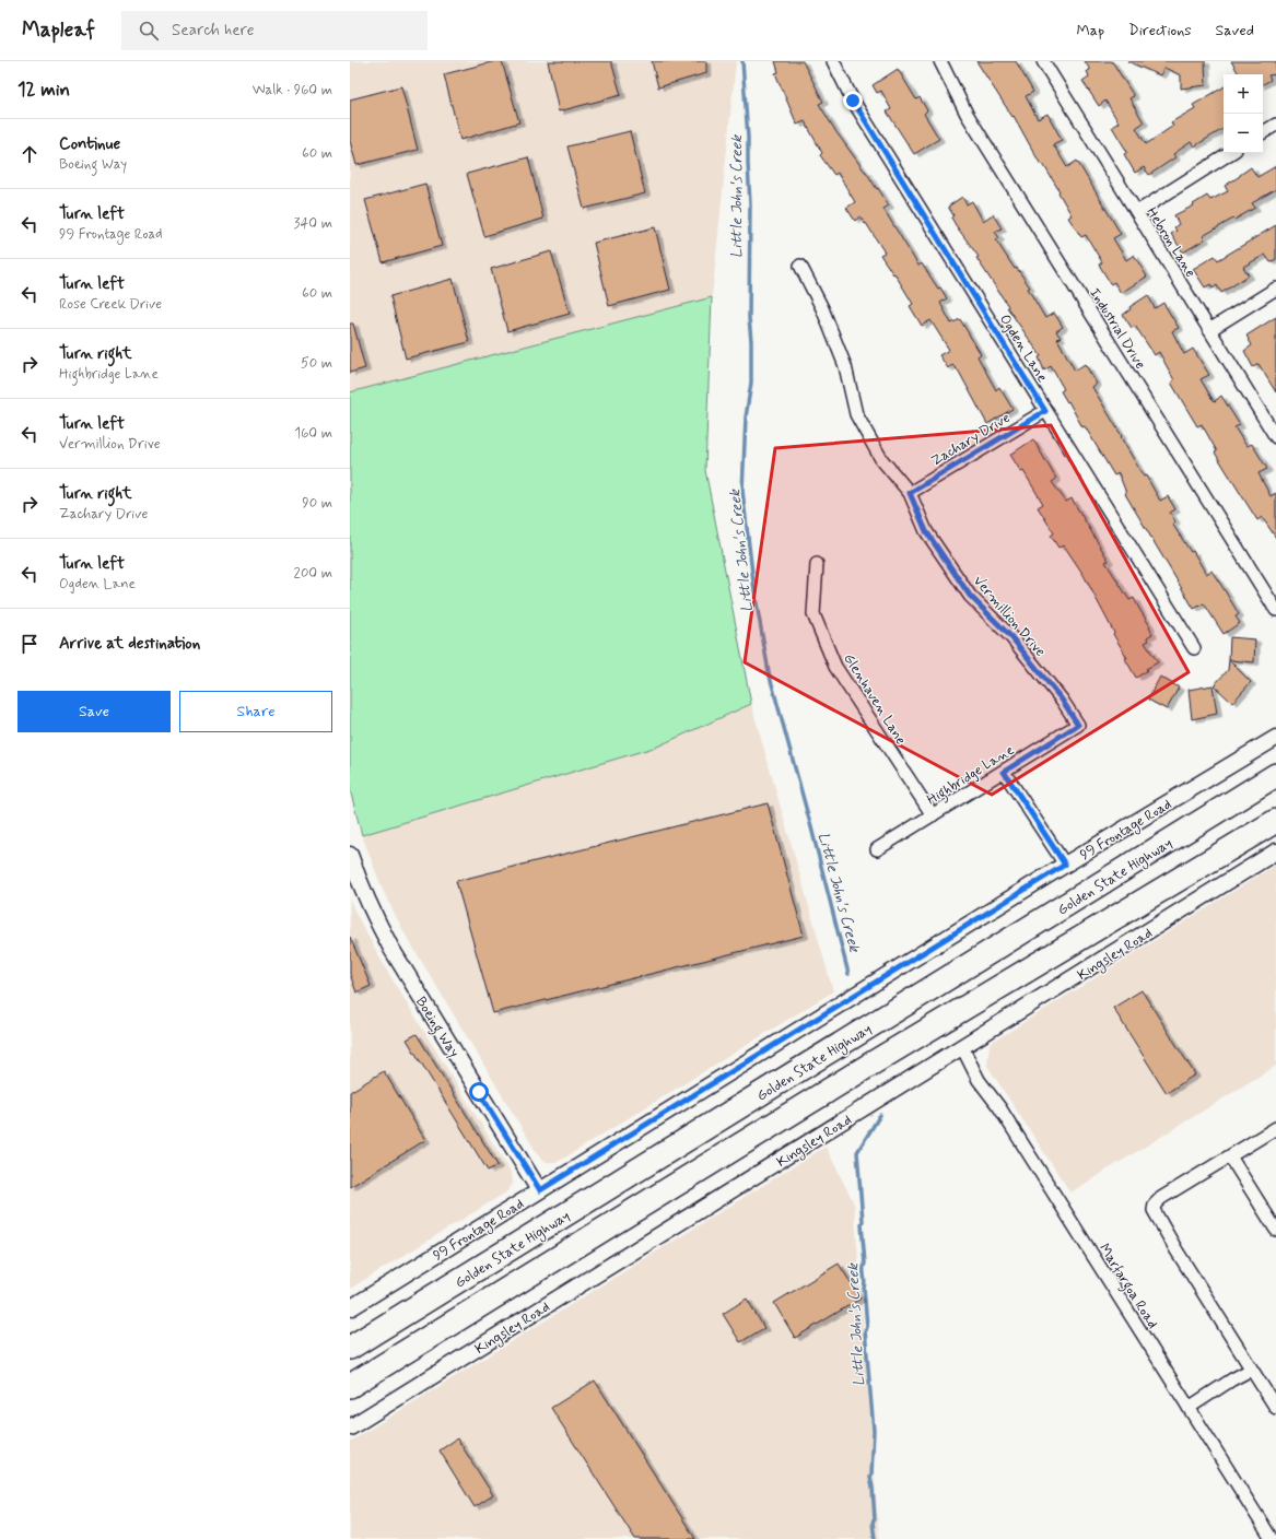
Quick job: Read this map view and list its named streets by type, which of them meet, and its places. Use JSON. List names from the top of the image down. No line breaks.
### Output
{"streets":{"highway":["Golden State Highway"],"street":["Hebron Lane","Industrial Drive","Ogden Lane","Zachary Drive","Vermillion Drive","Glenhaven Lane","Highbridge Lane","99 Frontage Road","Kingsley Road","Boeing Way","Marfargoa Road"]},"crossings":[["Ogden Lane","Zachary Drive"],["Zachary Drive","Vermillion Drive"],["Vermillion Drive","Highbridge Lane"],["Glenhaven Lane","Highbridge Lane"],["99 Frontage Road","Boeing Way"],["Kingsley Road","Marfargoa Road"]],"water":["Little John's Creek"],"page":{"header":"Mapleaf","search":"Search here","nav":["Map","Directions","Saved"],"heading":["12 min","Walk · 960 m"],"map_buttons":["+","−"],"list":[["Continue","Boeing Way","60 m"],["Turn left","99 Frontage Road","340 m"],["Turn left","Rose Creek Drive","60 m"],["Turn right","Highbridge Lane","50 m"],["Turn left","Vermillion Drive","160 m"],["Turn right","Zachary Drive","90 m"],["Turn left","Ogden Lane","200 m"],"Arrive at destination"],"buttons":["Save","Share"]}}
